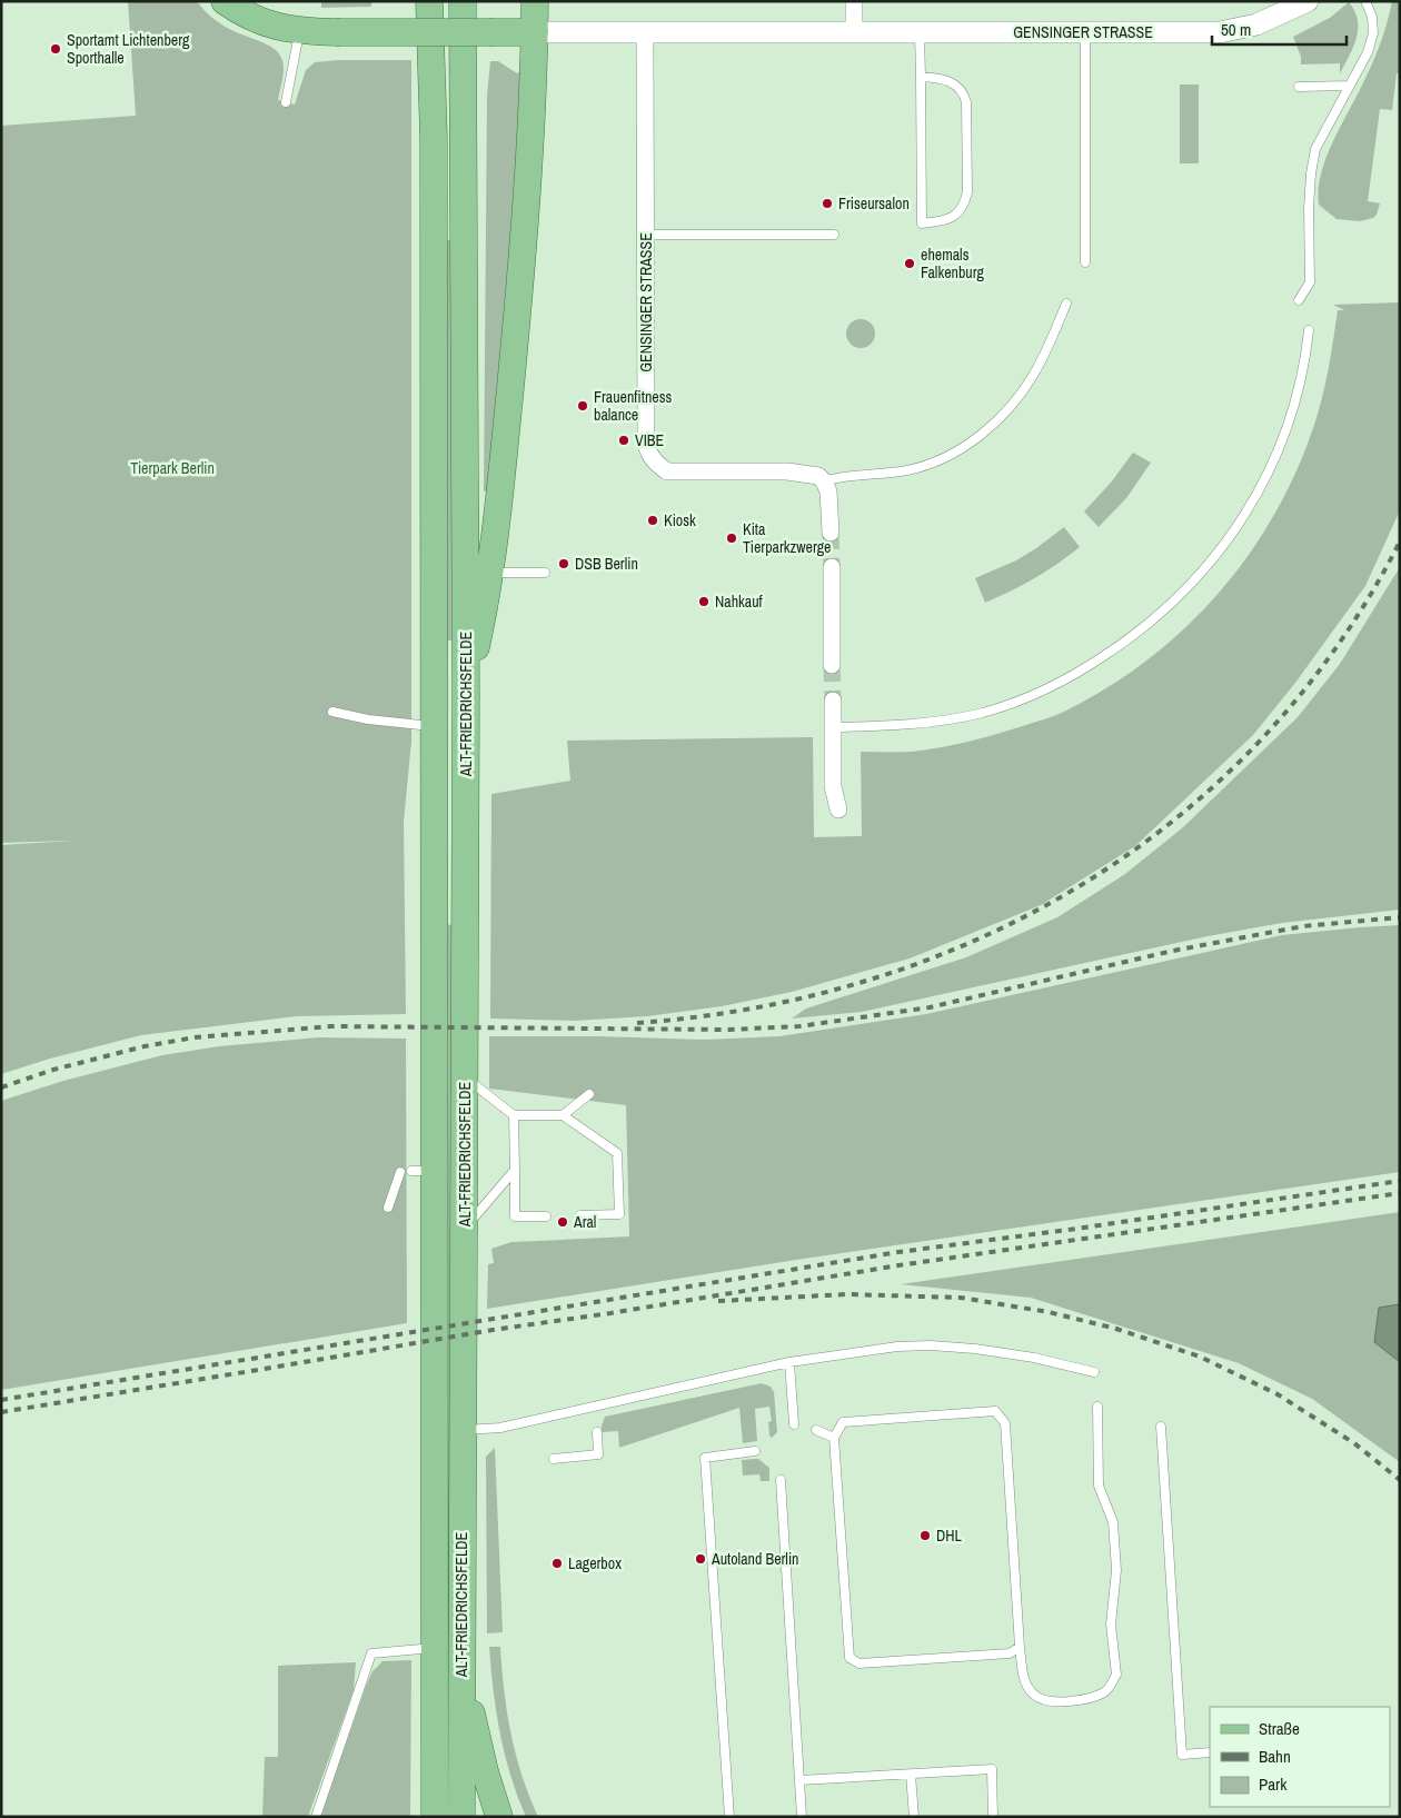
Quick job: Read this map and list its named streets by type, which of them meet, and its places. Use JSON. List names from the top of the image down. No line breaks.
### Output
{"streets":{"main road":["ALT-FRIEDRICHSFELDE"],"street":["GENSINGER STRASSE"]},"parks":["Tierpark Berlin"],"places":["Sportamt Lichtenberg Sporthalle","Friseursalon","ehemals Falkenburg","Frauenfitness balance","VIBE","Kiosk","Kita Tierparkzwerge","DSB Berlin","Nahkauf","Aral","DHL","Autoland Berlin","Lagerbox"],"legend":["Straße","Bahn","Park"],"scale_bar":"50 m"}
